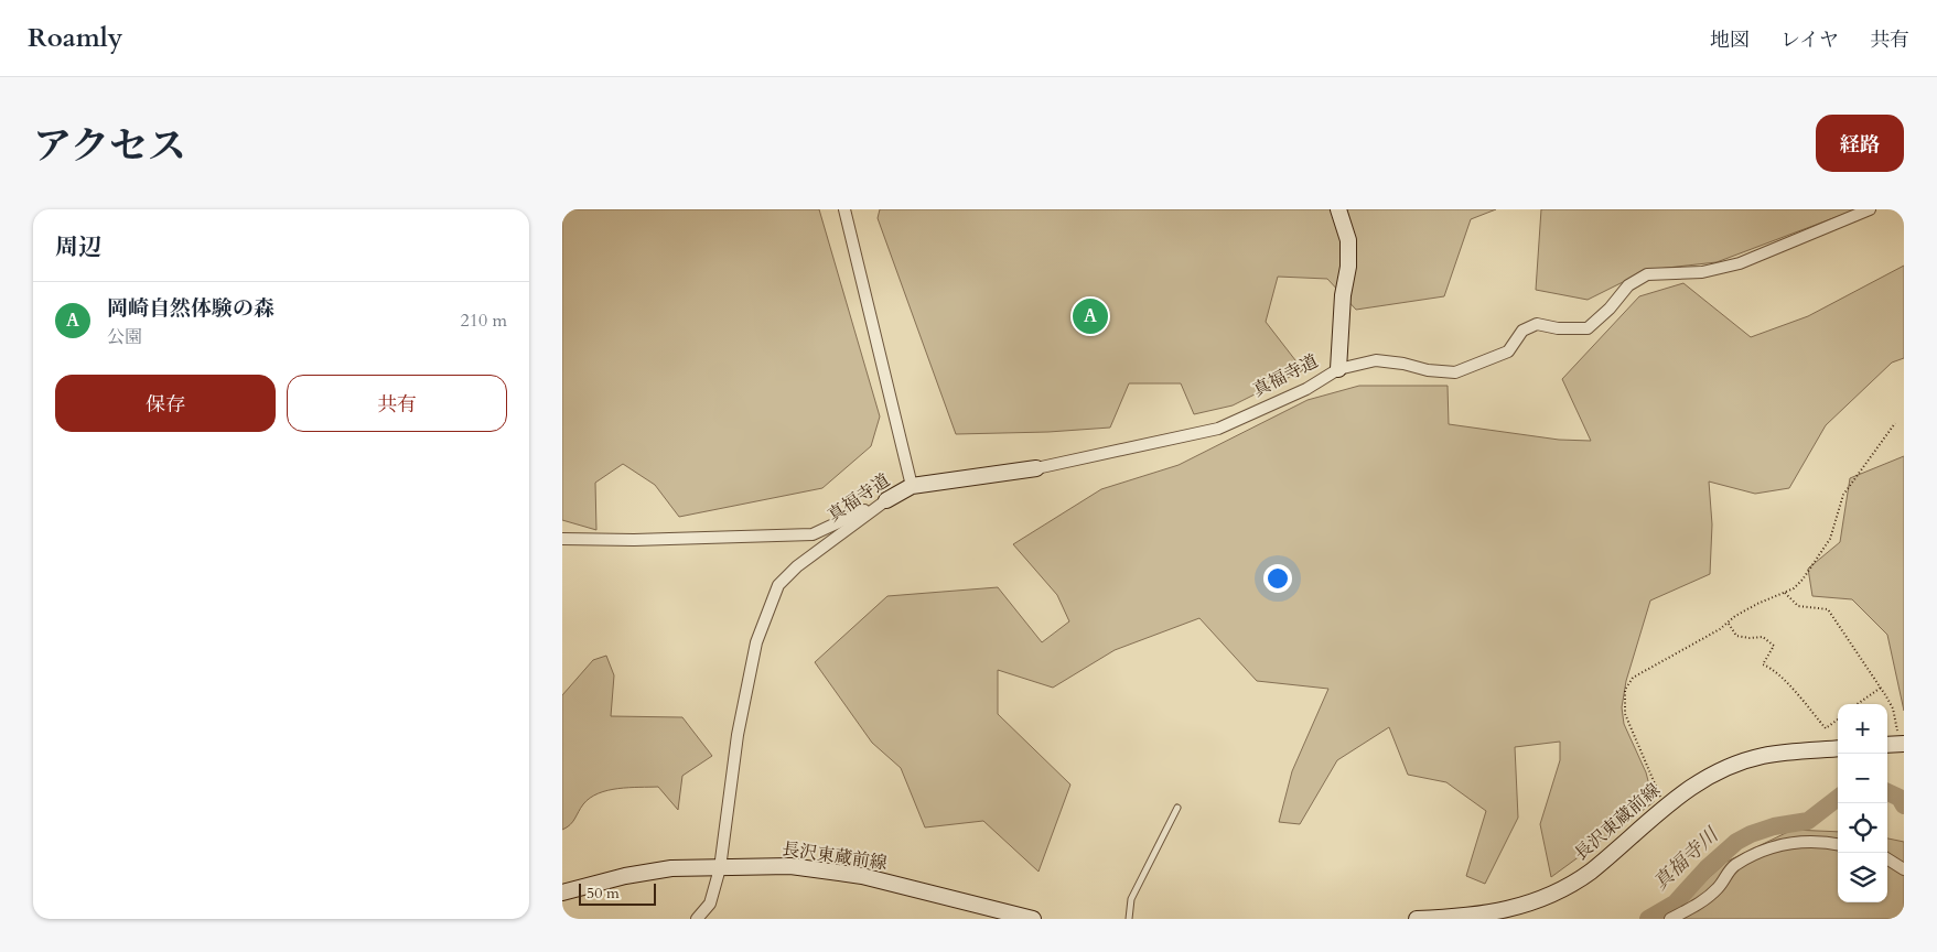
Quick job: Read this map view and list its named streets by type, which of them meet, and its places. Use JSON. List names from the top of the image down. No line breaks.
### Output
{"streets":{"main road":["真福寺道","長沢東蔵前線"]},"crossings":[["真福寺道","長沢東蔵前線"]],"water":["真福寺川"],"scale_bar":"50 m","page":{"header":"Roamly","nav":["地図","レイヤ","共有"],"title":"アクセス","buttons":["経路",["保存","共有"]],"heading":"周辺","list":[{"mark":"A","name":"岡崎自然体験の森","note":"公園","value":"210 m"}],"pins":"A","map_buttons":["+","−"],"scale":"50 m"}}
